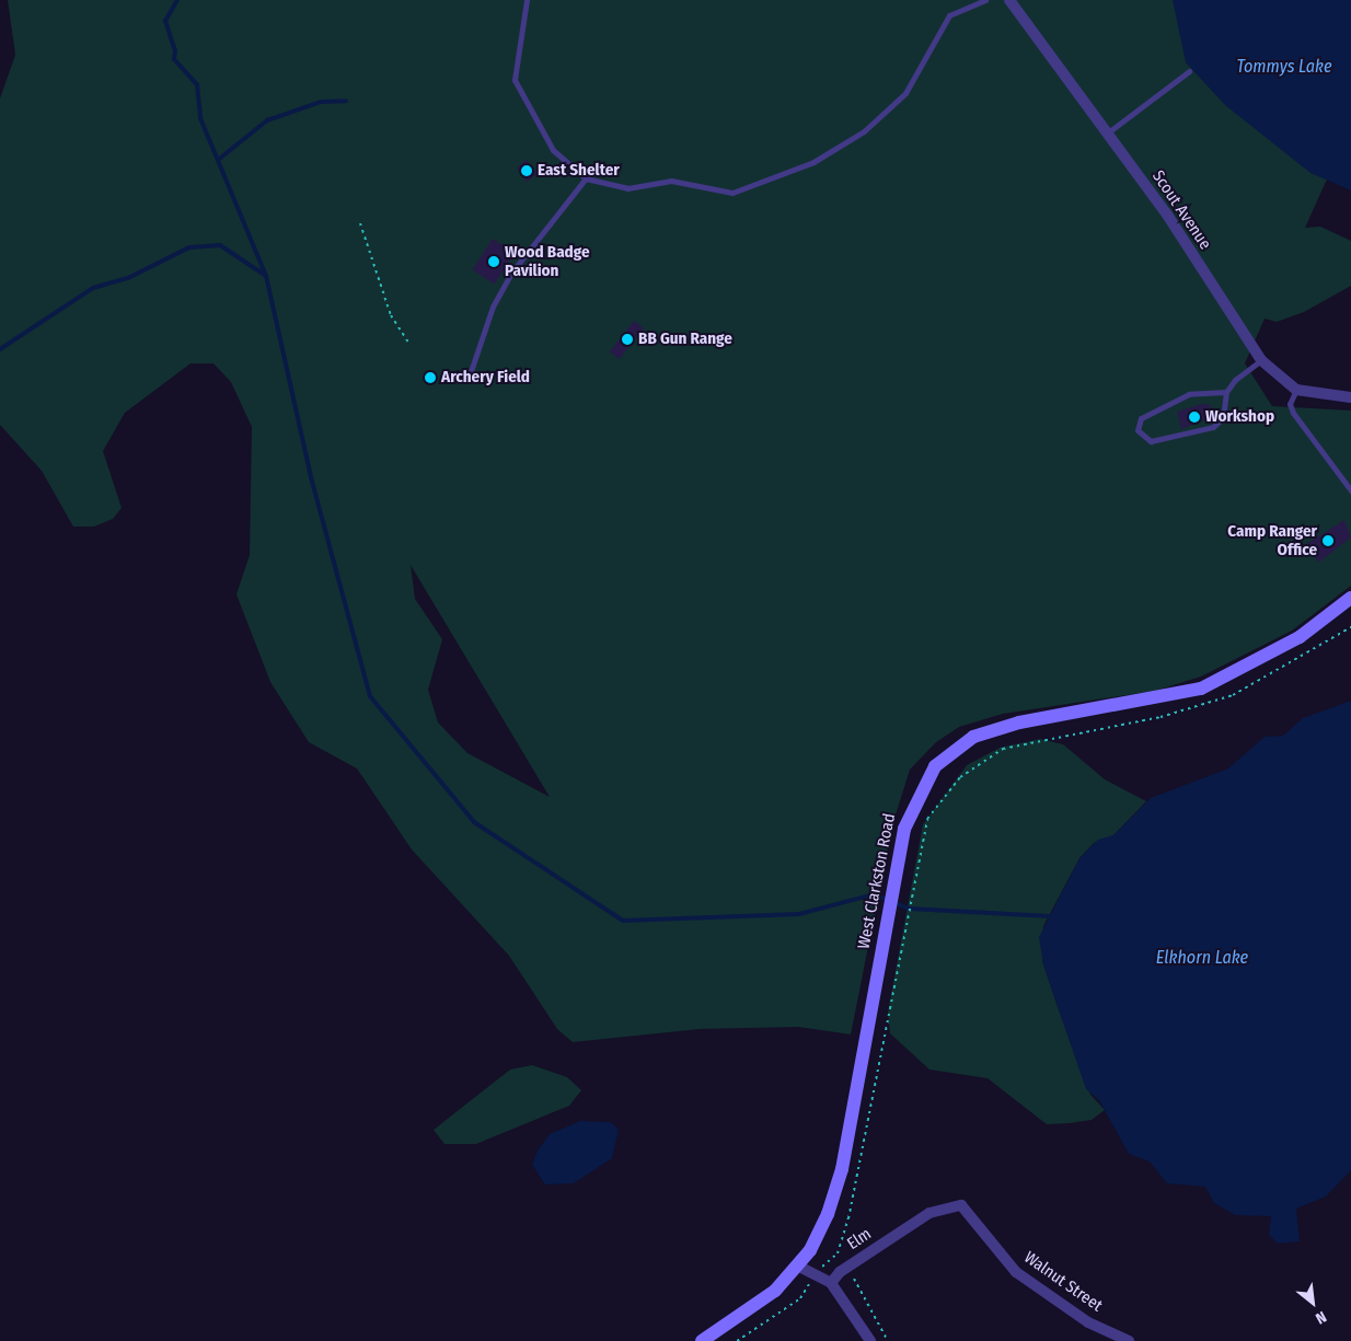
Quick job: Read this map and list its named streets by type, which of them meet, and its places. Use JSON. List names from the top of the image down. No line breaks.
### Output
{"streets":{"main road":["West Clarkston Road"],"street":["Scout Avenue","Elm","Walnut Street"]},"crossings":[["Elm","Walnut Street"]],"water":["Tommys Lake","Elkhorn Lake"],"places":["East Shelter","Wood Badge Pavilion","BB Gun Range","Archery Field","Workshop","Camp Ranger Office"],"north":"bottom right"}
